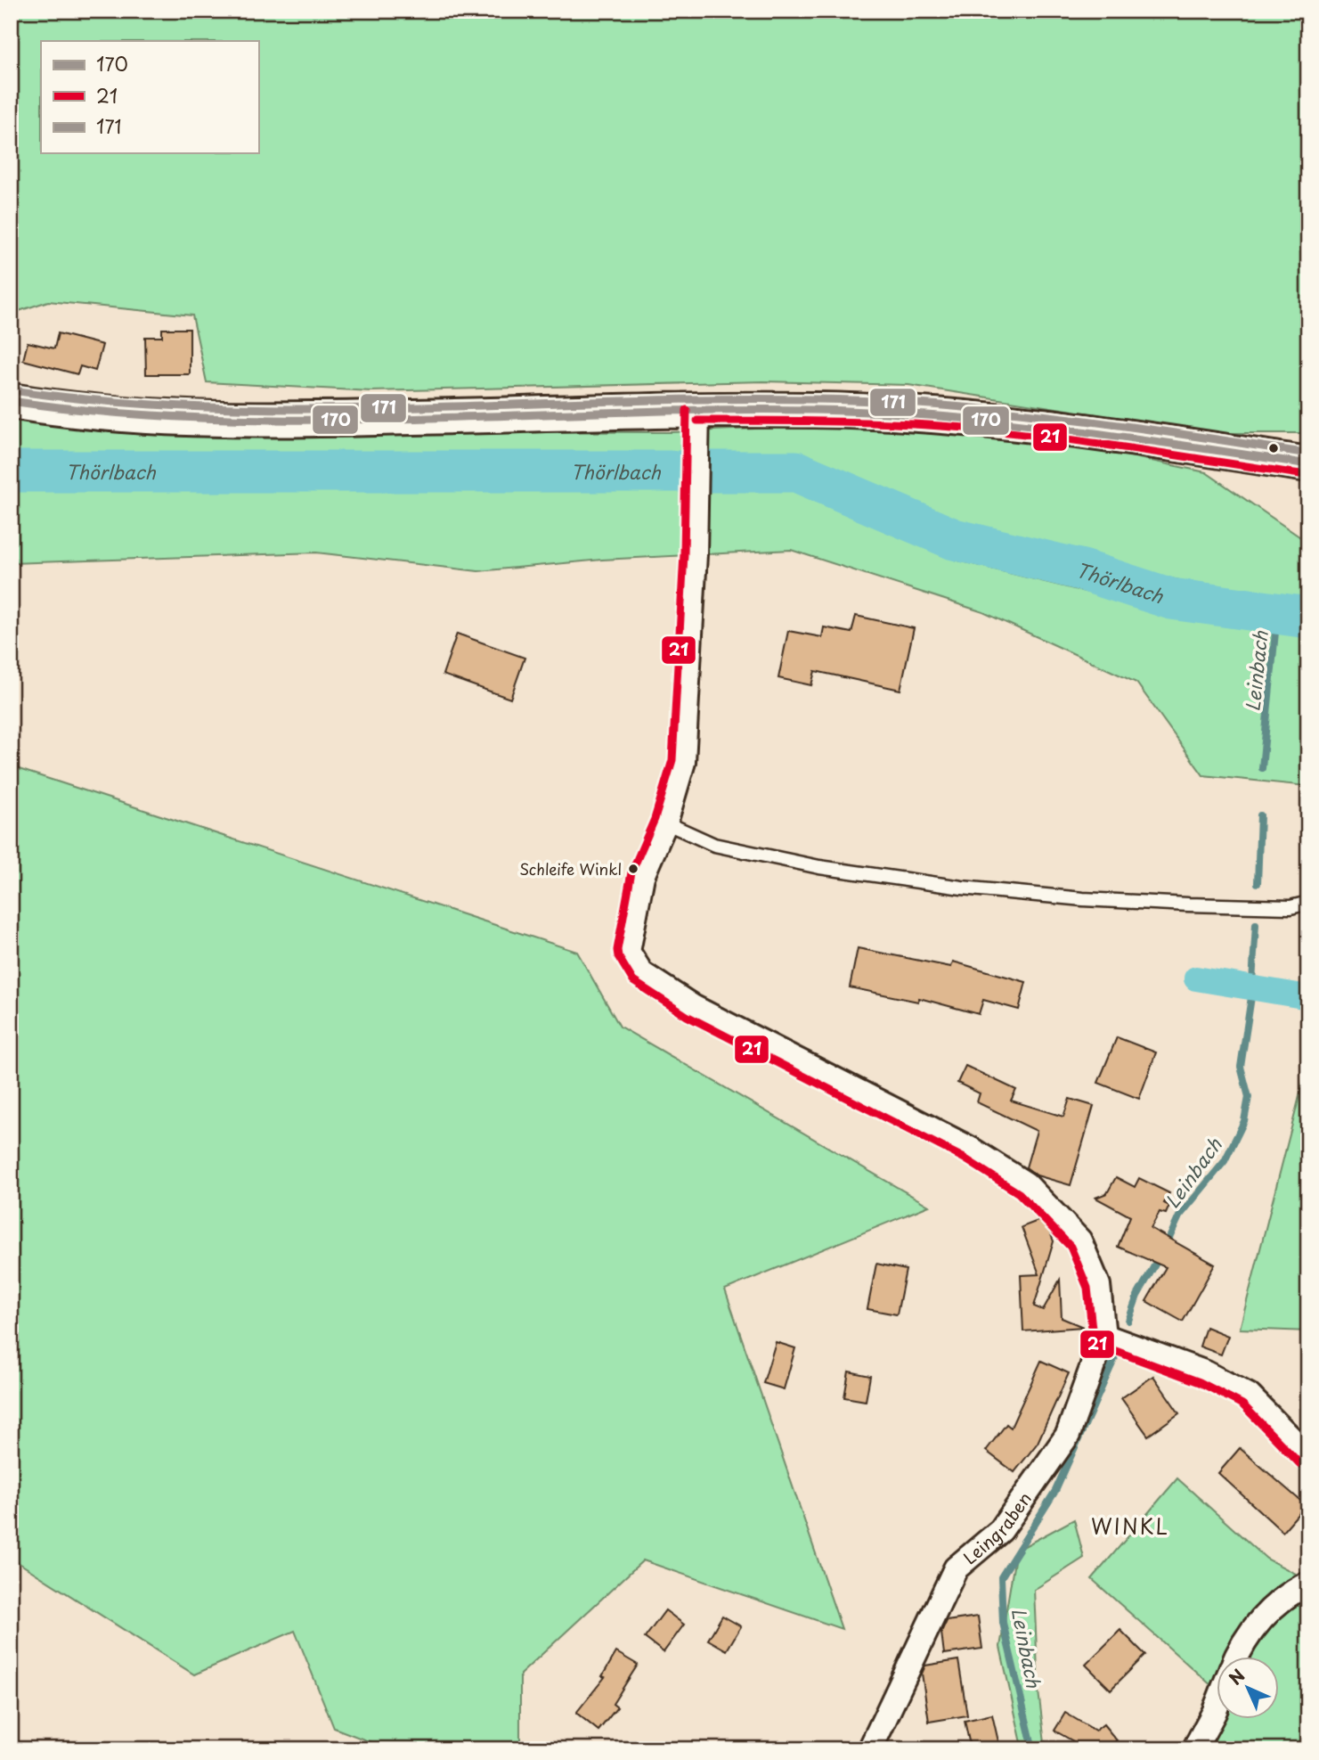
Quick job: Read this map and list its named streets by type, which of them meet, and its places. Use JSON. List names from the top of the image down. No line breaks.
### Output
{"streets":{"street":["Leingraben"]},"districts":["WINKL"],"water":["Thörlbach","Leinbach"],"places":["Schleife Winkl"],"lines":["transit line 171","transit line 170","transit line 21"],"legend":["170","21","171"],"north":"top left"}
